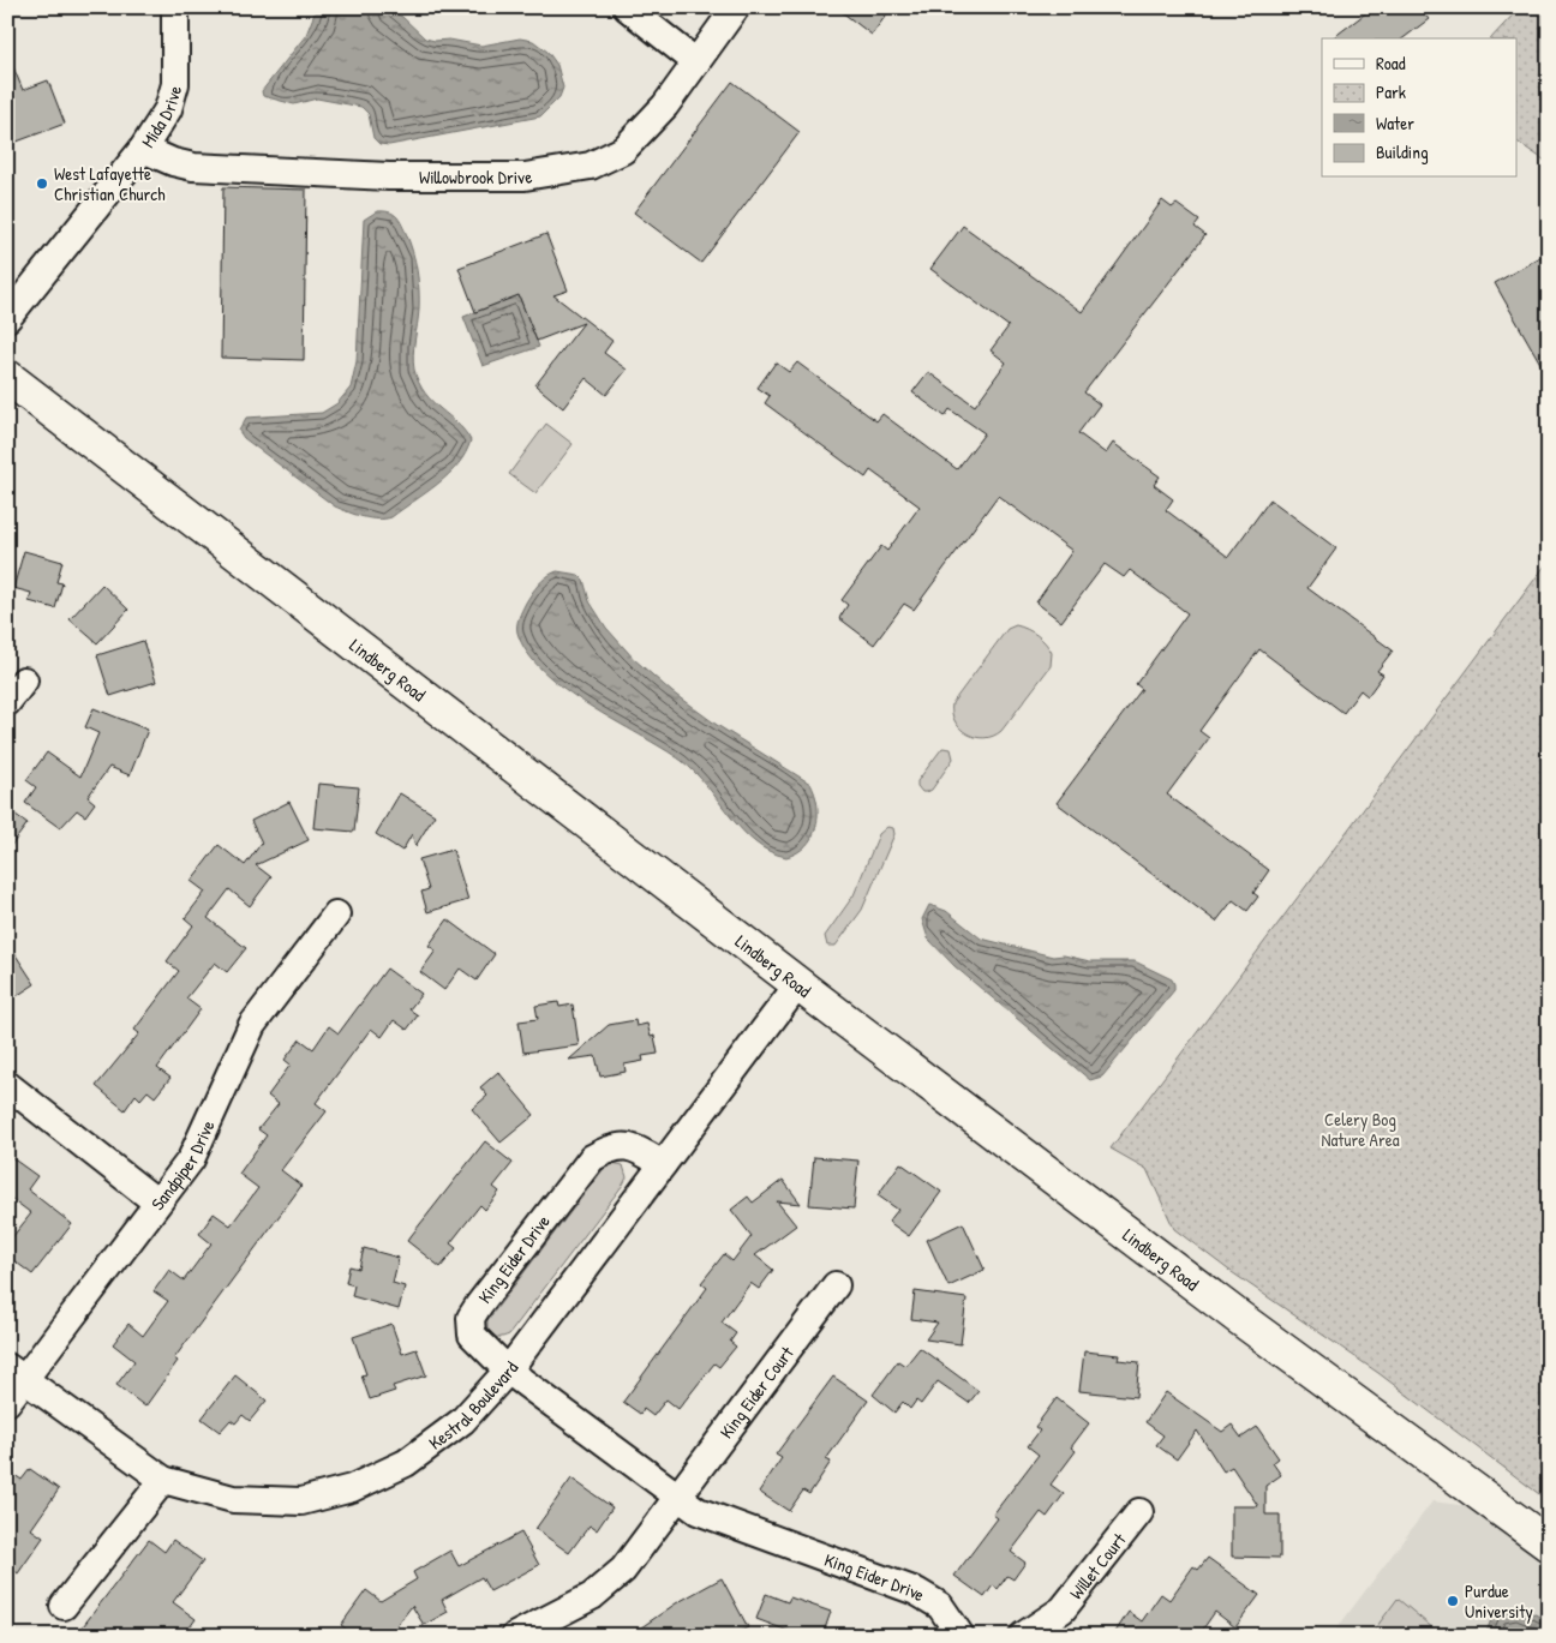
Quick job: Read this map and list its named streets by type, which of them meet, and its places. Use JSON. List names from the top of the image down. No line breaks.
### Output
{"streets":{"main road":["Lindberg Road"],"street":["Mida Drive","Willowbrook Drive","Sandpiper Drive","King Eider Drive","King Eider Court","Kestral Boulevard","Willet Court"]},"crossings":[["Mida Drive","Willowbrook Drive"],["Lindberg Road","Kestral Boulevard"],["Sandpiper Drive","Kestral Boulevard"],["King Eider Drive","King Eider Court"],["King Eider Drive","Kestral Boulevard"]],"parks":["Celery Bog Nature Area"],"places":["West Lafayette Christian Church","Purdue University"],"legend":["Road","Park","Water","Building"]}
